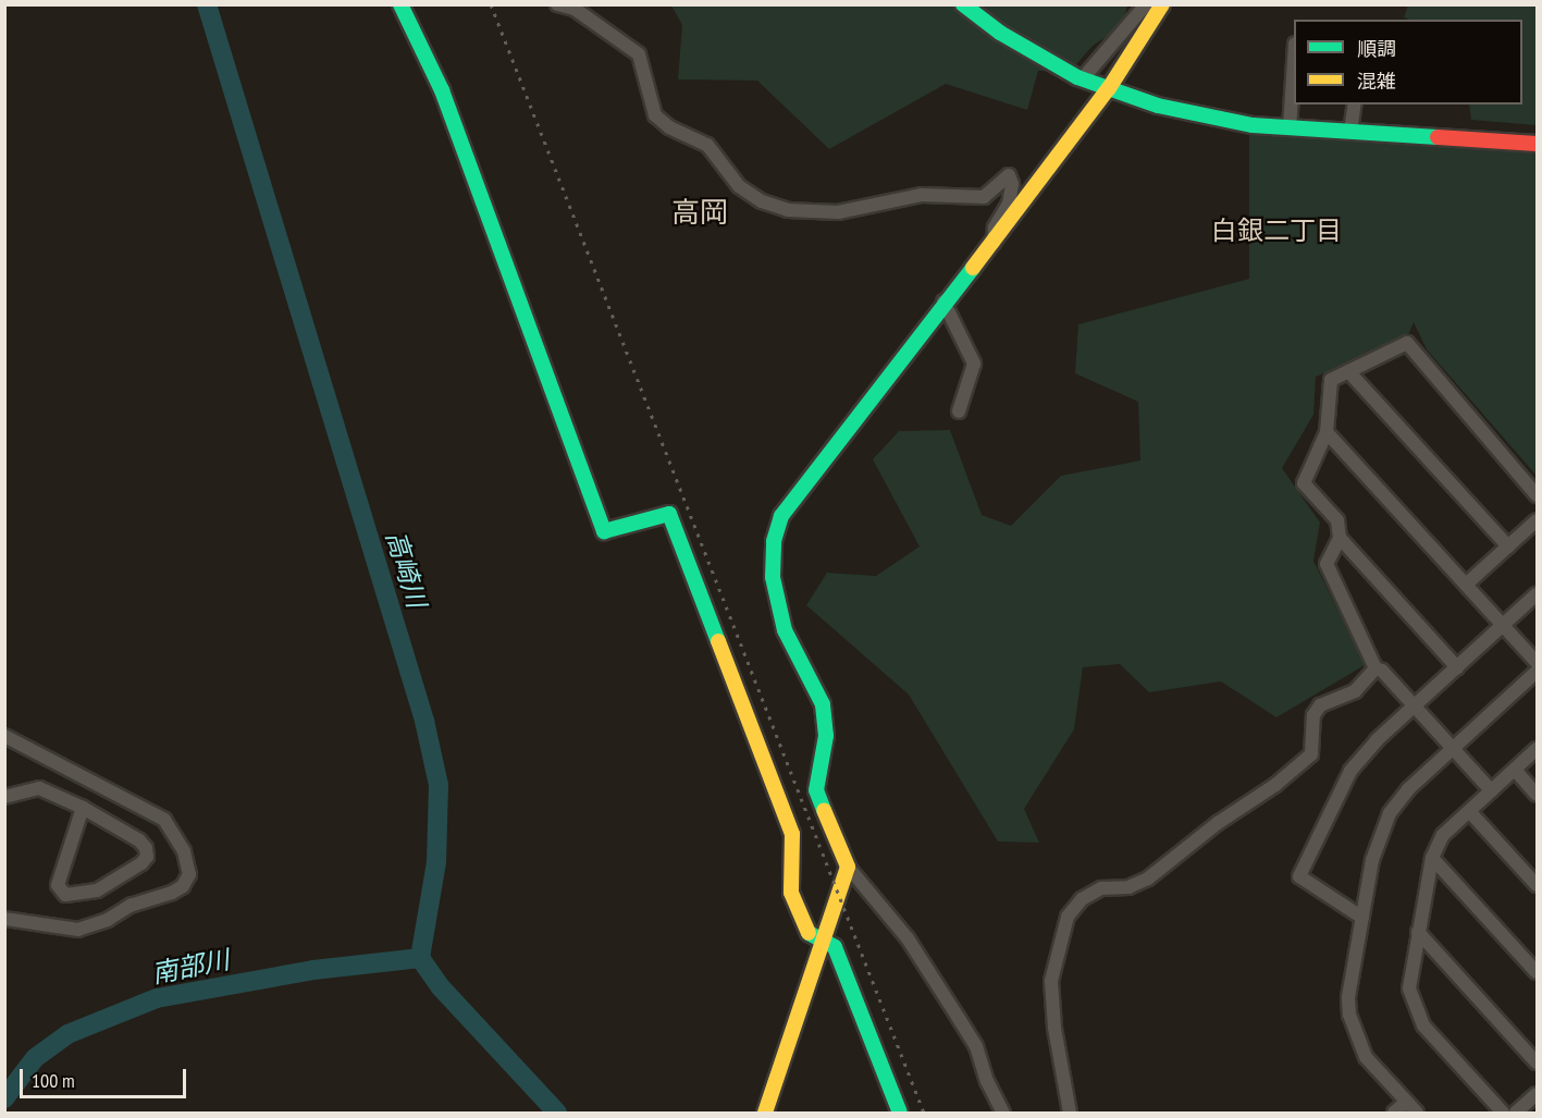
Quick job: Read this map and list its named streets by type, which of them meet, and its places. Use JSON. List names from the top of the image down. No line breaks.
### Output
{"districts":["高岡","白銀二丁目"],"water":["高崎川","南部川"],"legend":["順調","混雑"],"scale_bar":"100 m"}
